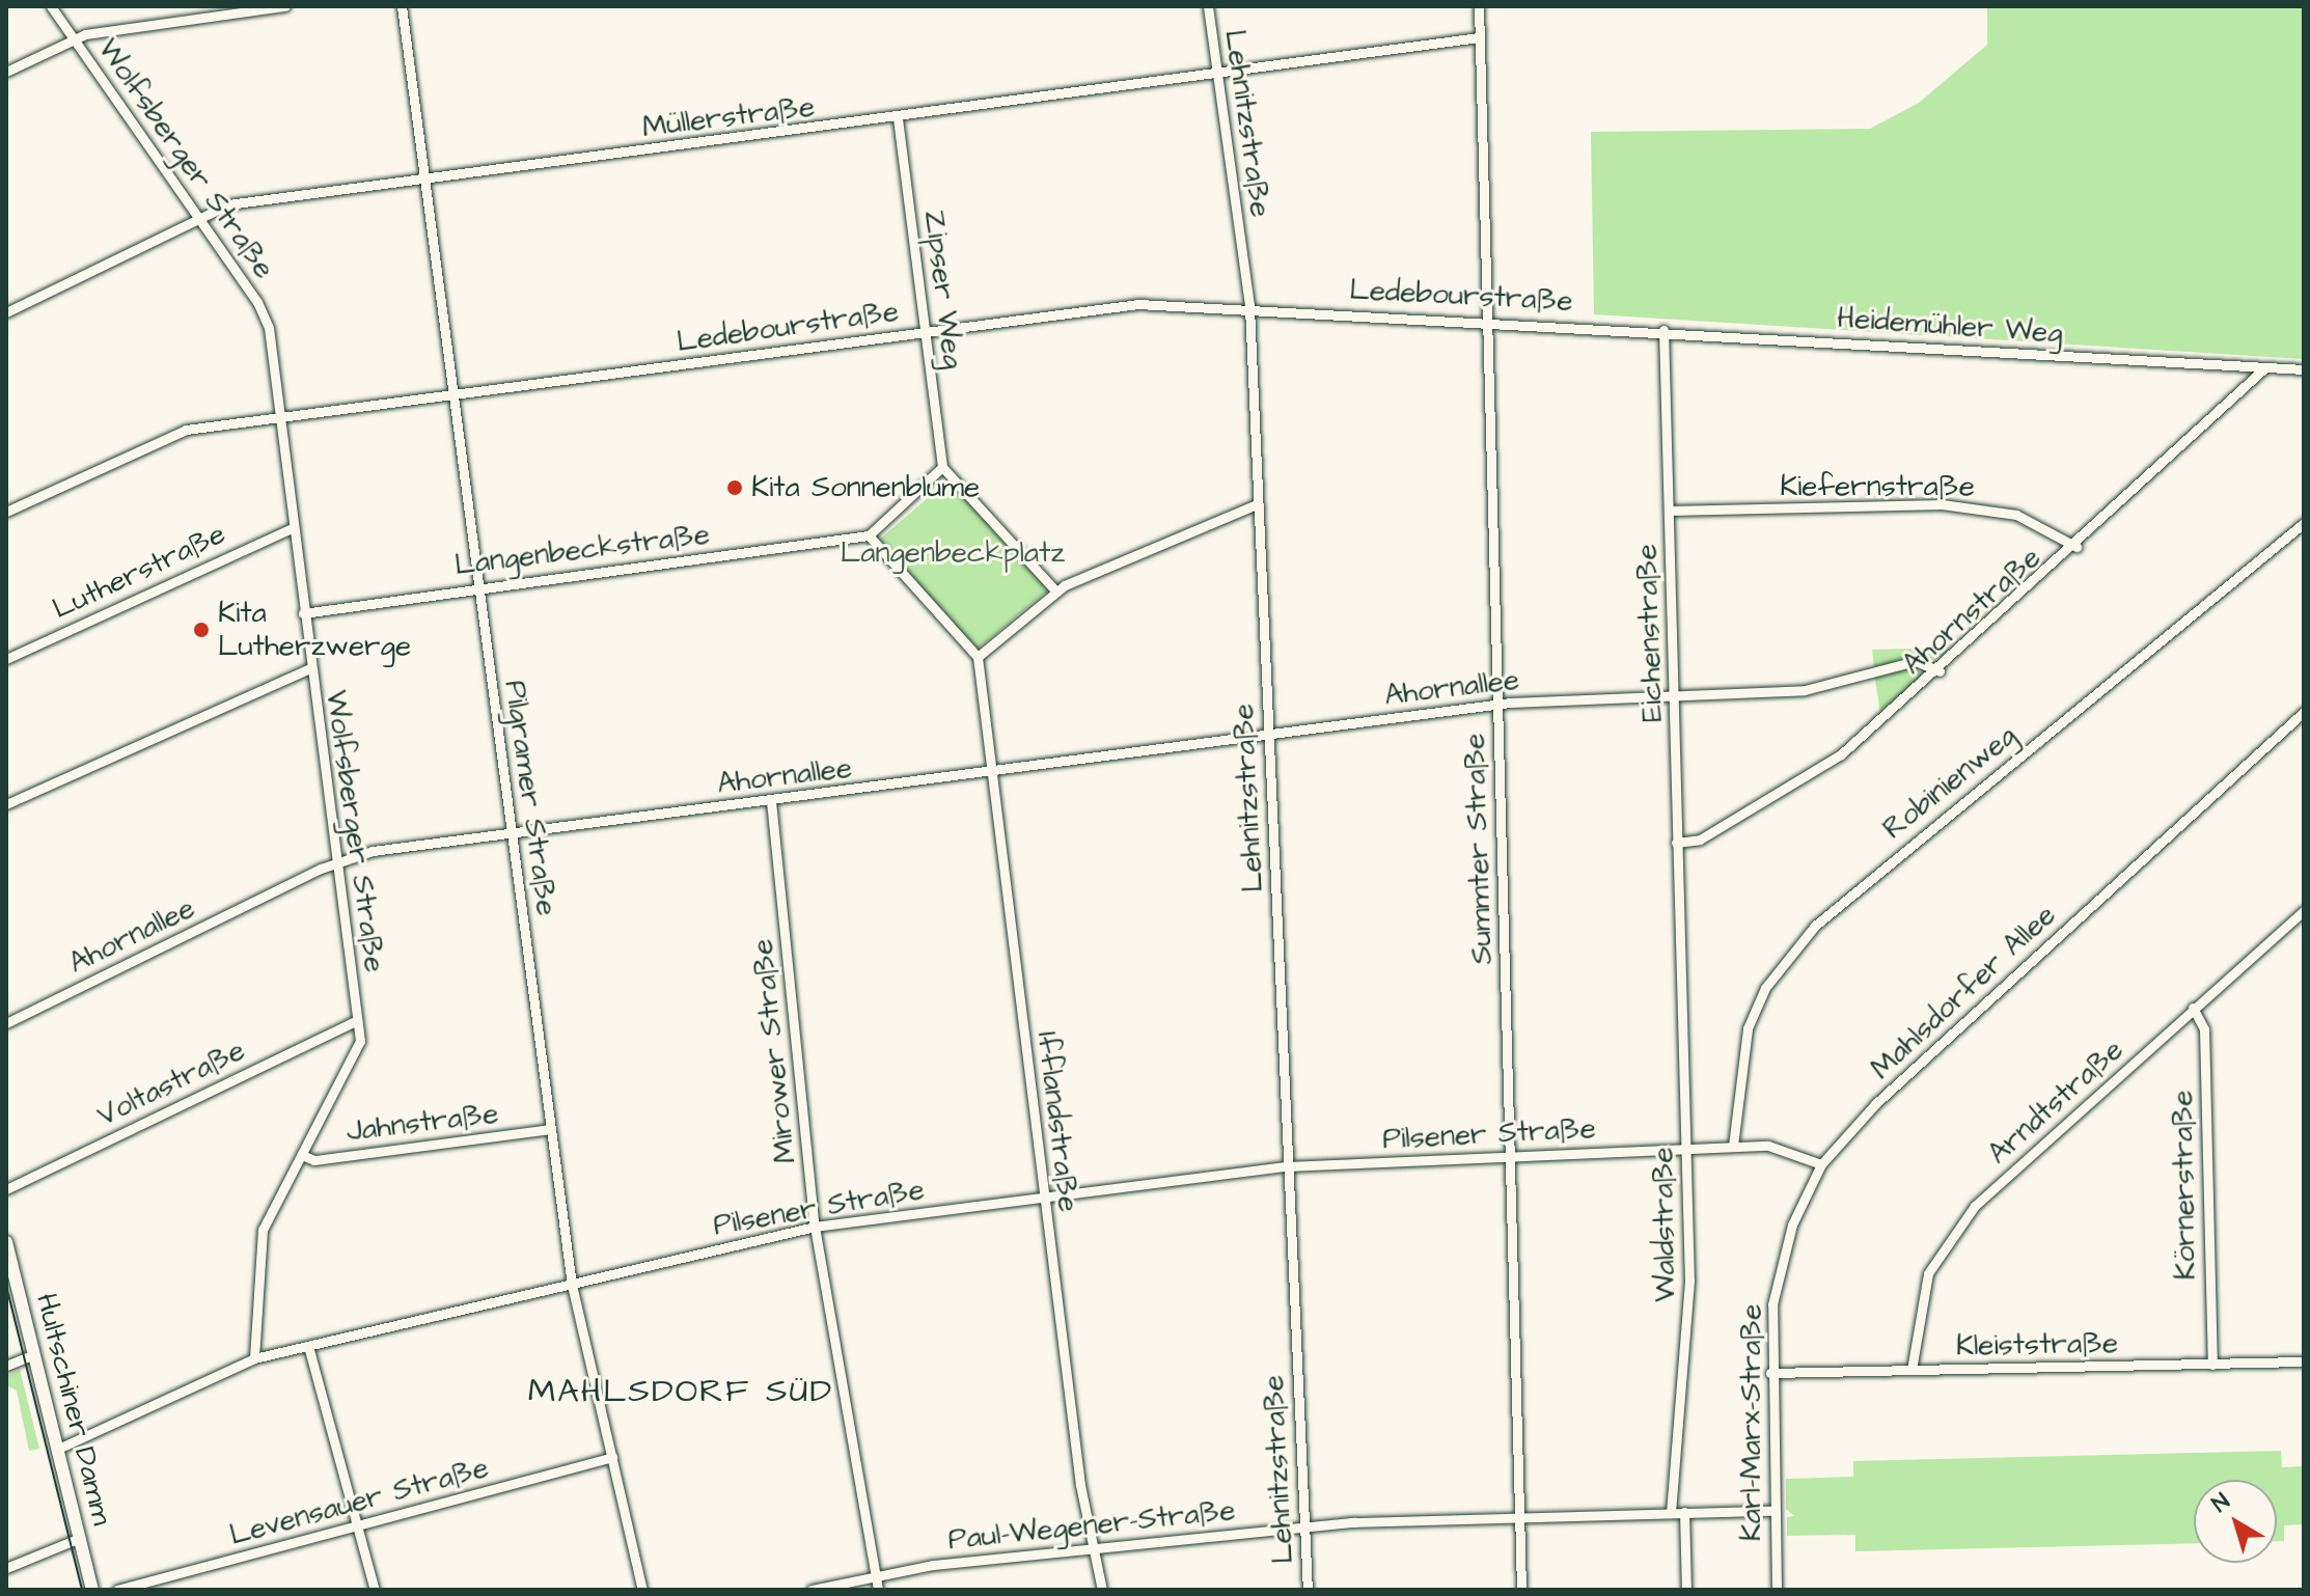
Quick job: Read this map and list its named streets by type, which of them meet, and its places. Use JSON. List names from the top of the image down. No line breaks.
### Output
{"streets":{"main road":["Hultschiner Damm"],"street":["Müllerstraße","Lehnitzstraße","Wolfsberger Straße","Zipser Weg","Ledebourstraße","Heidemühler Weg","Kiefernstraße","Langenbeckstraße","Lutherstraße","Ahornstraße","Eichenstraße","Ahornallee","Robinienweg","Pilgramer Straße","Summter Straße","Mahlsdorfer Allee","Mirower Straße","Voltastraße","Arndtstraße","Ifflandstraße","Jahnstraße","Pilsener Straße","Körnerstraße","Waldstraße","Kleiststraße","Karl-Marx-Straße","Levensauer Straße","Paul-Wegener-Straße"]},"crossings":[["Müllerstraße","Lehnitzstraße"],["Müllerstraße","Wolfsberger Straße"],["Müllerstraße","Zipser Weg"],["Müllerstraße","Pilgramer Straße"],["Müllerstraße","Summter Straße"],["Lehnitzstraße","Ledebourstraße"],["Lehnitzstraße","Ahornallee"],["Lehnitzstraße","Pilsener Straße"],["Lehnitzstraße","Paul-Wegener-Straße"],["Wolfsberger Straße","Ledebourstraße"],["Wolfsberger Straße","Langenbeckstraße"],["Wolfsberger Straße","Lutherstraße"],["Wolfsberger Straße","Ahornallee"],["Wolfsberger Straße","Voltastraße"],["Wolfsberger Straße","Jahnstraße"],["Wolfsberger Straße","Pilsener Straße"],["Zipser Weg","Ledebourstraße"],["Ledebourstraße","Heidemühler Weg"],["Ledebourstraße","Pilgramer Straße"],["Ledebourstraße","Summter Straße"],["Heidemühler Weg","Ahornstraße"],["Heidemühler Weg","Eichenstraße"],["Kiefernstraße","Ahornstraße"],["Kiefernstraße","Eichenstraße"],["Langenbeckstraße","Pilgramer Straße"],["Ahornstraße","Eichenstraße"],["Ahornstraße","Ahornallee"],["Eichenstraße","Ahornallee"],["Eichenstraße","Waldstraße"],["Ahornallee","Pilgramer Straße"],["Ahornallee","Summter Straße"],["Ahornallee","Mirower Straße"],["Ahornallee","Ifflandstraße"],["Pilgramer Straße","Jahnstraße"],["Pilgramer Straße","Pilsener Straße"],["Pilgramer Straße","Levensauer Straße"],["Summter Straße","Pilsener Straße"],["Summter Straße","Paul-Wegener-Straße"],["Mahlsdorfer Allee","Karl-Marx-Straße"],["Mirower Straße","Pilsener Straße"],["Mirower Straße","Paul-Wegener-Straße"],["Arndtstraße","Körnerstraße"],["Arndtstraße","Kleiststraße"],["Ifflandstraße","Pilsener Straße"],["Ifflandstraße","Paul-Wegener-Straße"],["Pilsener Straße","Waldstraße"],["Pilsener Straße","Hultschiner Damm"],["Körnerstraße","Kleiststraße"],["Waldstraße","Paul-Wegener-Straße"],["Kleiststraße","Karl-Marx-Straße"],["Karl-Marx-Straße","Paul-Wegener-Straße"]],"districts":["MAHLSDORF SÜD"],"parks":["Langenbeckplatz"],"places":["Kita Sonnenblume","Kita Lutherzwerge"],"north":"top left"}
